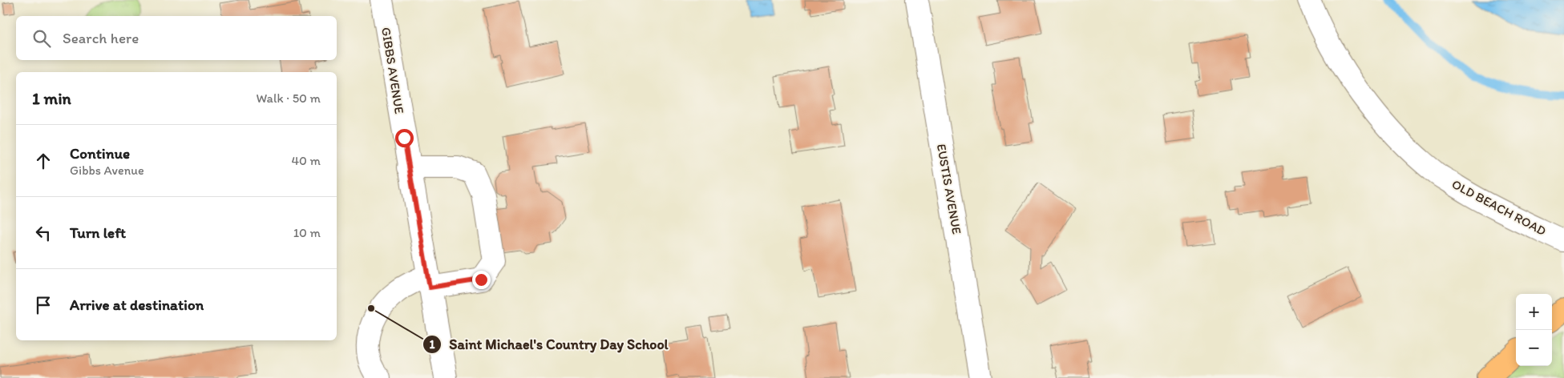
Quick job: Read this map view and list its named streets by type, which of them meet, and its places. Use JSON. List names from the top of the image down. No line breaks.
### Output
{"streets":{"street":["GIBBS AVENUE","EUSTIS AVENUE","OLD BEACH ROAD"]},"places":["Saint Michael's Country Day School"],"page":{"search":"Search here","heading":["1 min","Walk · 50 m"],"list":[["Continue","Gibbs Avenue","40 m"],["Turn left","10 m"],"Arrive at destination"],"map_buttons":["+","−"]}}
